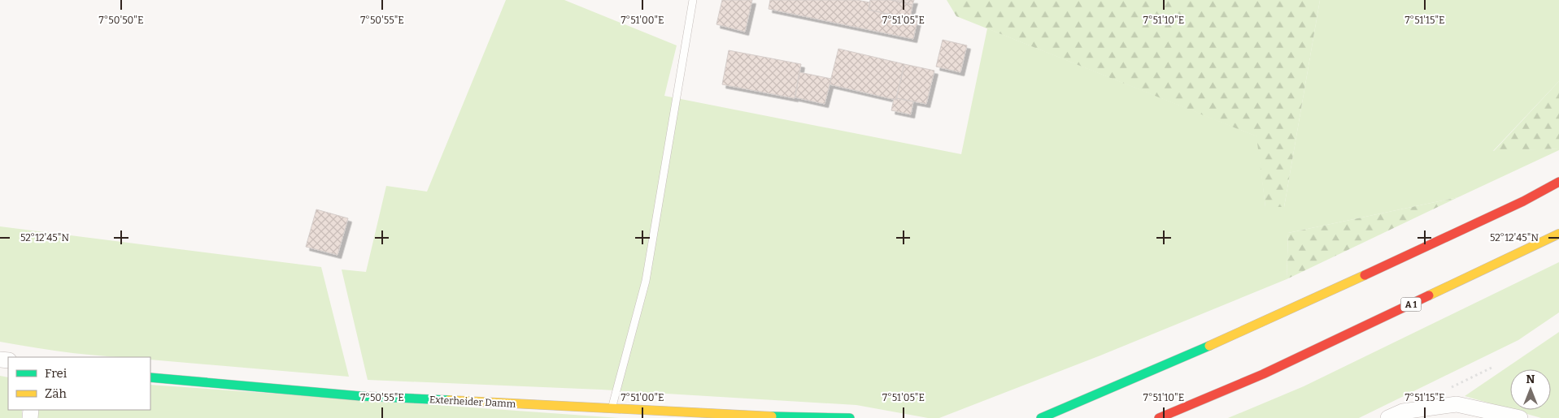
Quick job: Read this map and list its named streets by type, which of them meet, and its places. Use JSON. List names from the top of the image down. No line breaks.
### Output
{"streets":{"main road":["A 1","Exterheider Damm"]},"legend":["Frei","Zäh"],"north":"top","coordinates":["7°50'50\"E","7°50'55\"E","7°51'00\"E","7°51'05\"E","7°51'10\"E","7°51'15\"E","52°12'45\"N"]}
